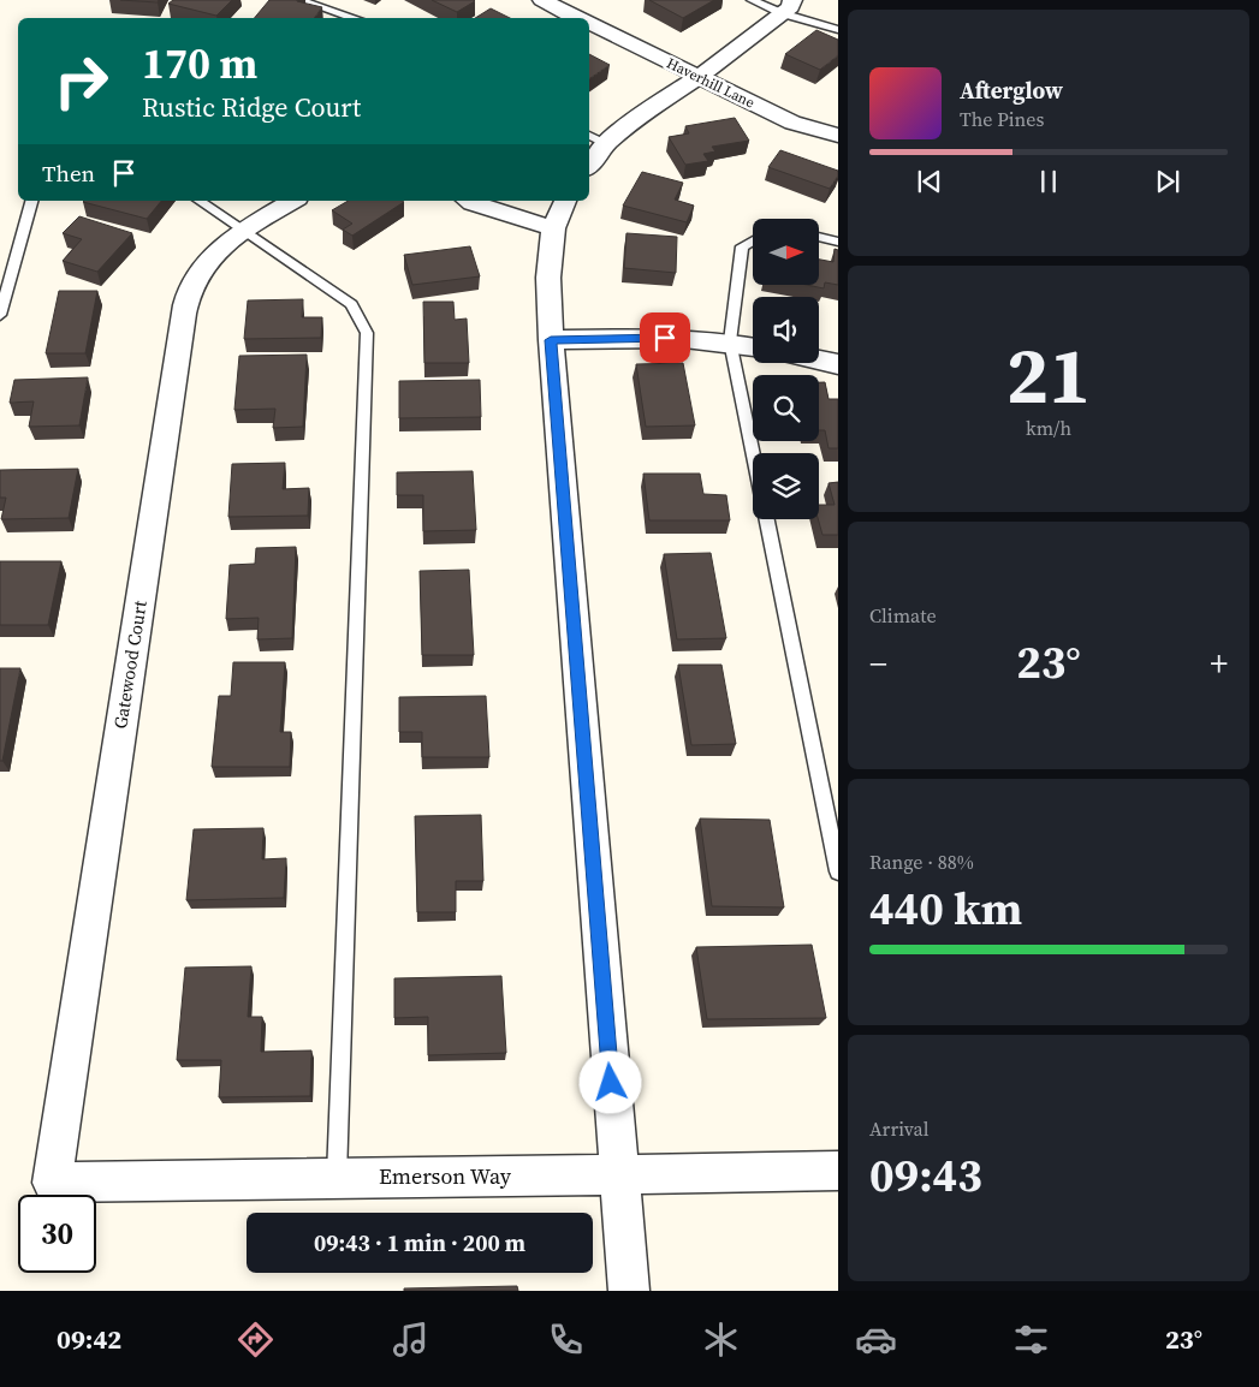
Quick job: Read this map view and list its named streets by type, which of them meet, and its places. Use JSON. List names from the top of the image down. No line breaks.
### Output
{"streets":{"street":["Haverhill Lane","Gatewood Court","Emerson Way"]},"crossings":[["Gatewood Court","Emerson Way"]],"north":"right","page":{"turn":["170 m","Rustic Ridge Court"],"song":["Afterglow","The Pines"],"then":"Then","tile":[["21","km/h"],"Climate",["Range · 88%","440 km"],["Arrival","09:43"]],"heat":["−","23°","+"],"limit":"30","trip":"09:43 · 1 min · 200 m","tabs":["09:42","23°"]}}
